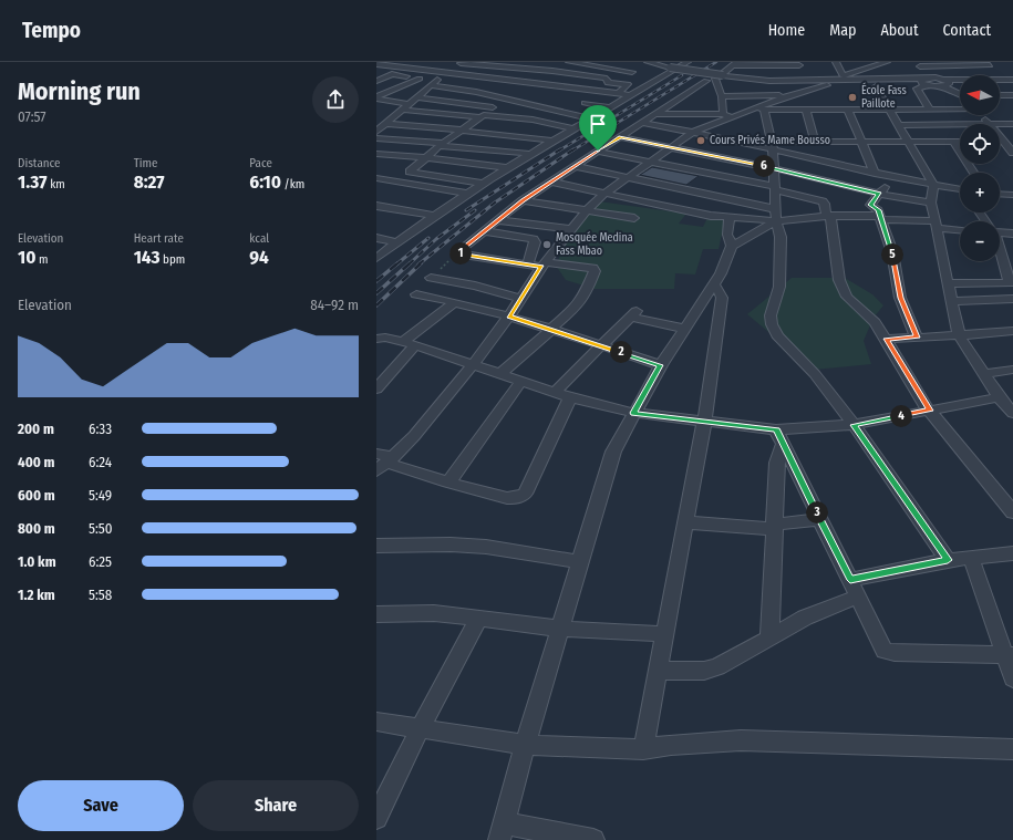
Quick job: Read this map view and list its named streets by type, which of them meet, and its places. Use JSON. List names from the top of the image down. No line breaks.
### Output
{"places":["École Fass Paillote","Cours Privés Mame Bousso","Mosquée Medina Fass Mbao"],"north":"left","page":{"header":"Tempo","nav":["Home","Map","About","Contact"],"heading":["Morning run","07:57"],"map_buttons":["+","−"],"stats":[["Distance","1.37 km"],["Time","8:27"],["Pace","6:10 /km"],["Elevation","10 m"],["Heart rate","143 bpm"],["kcal","94"]],"pins":["6","1","5","2","4","3"],"chart":["Elevation","84–92 m"],"list":[{"name":"200 m","note":"6:33"},{"name":"400 m","note":"6:24"},{"name":"600 m","note":"5:49"},{"name":"800 m","note":"5:50"},{"name":"1.0 km","note":"6:25"},{"name":"1.2 km","note":"5:58"}],"buttons":["Save","Share"]}}
